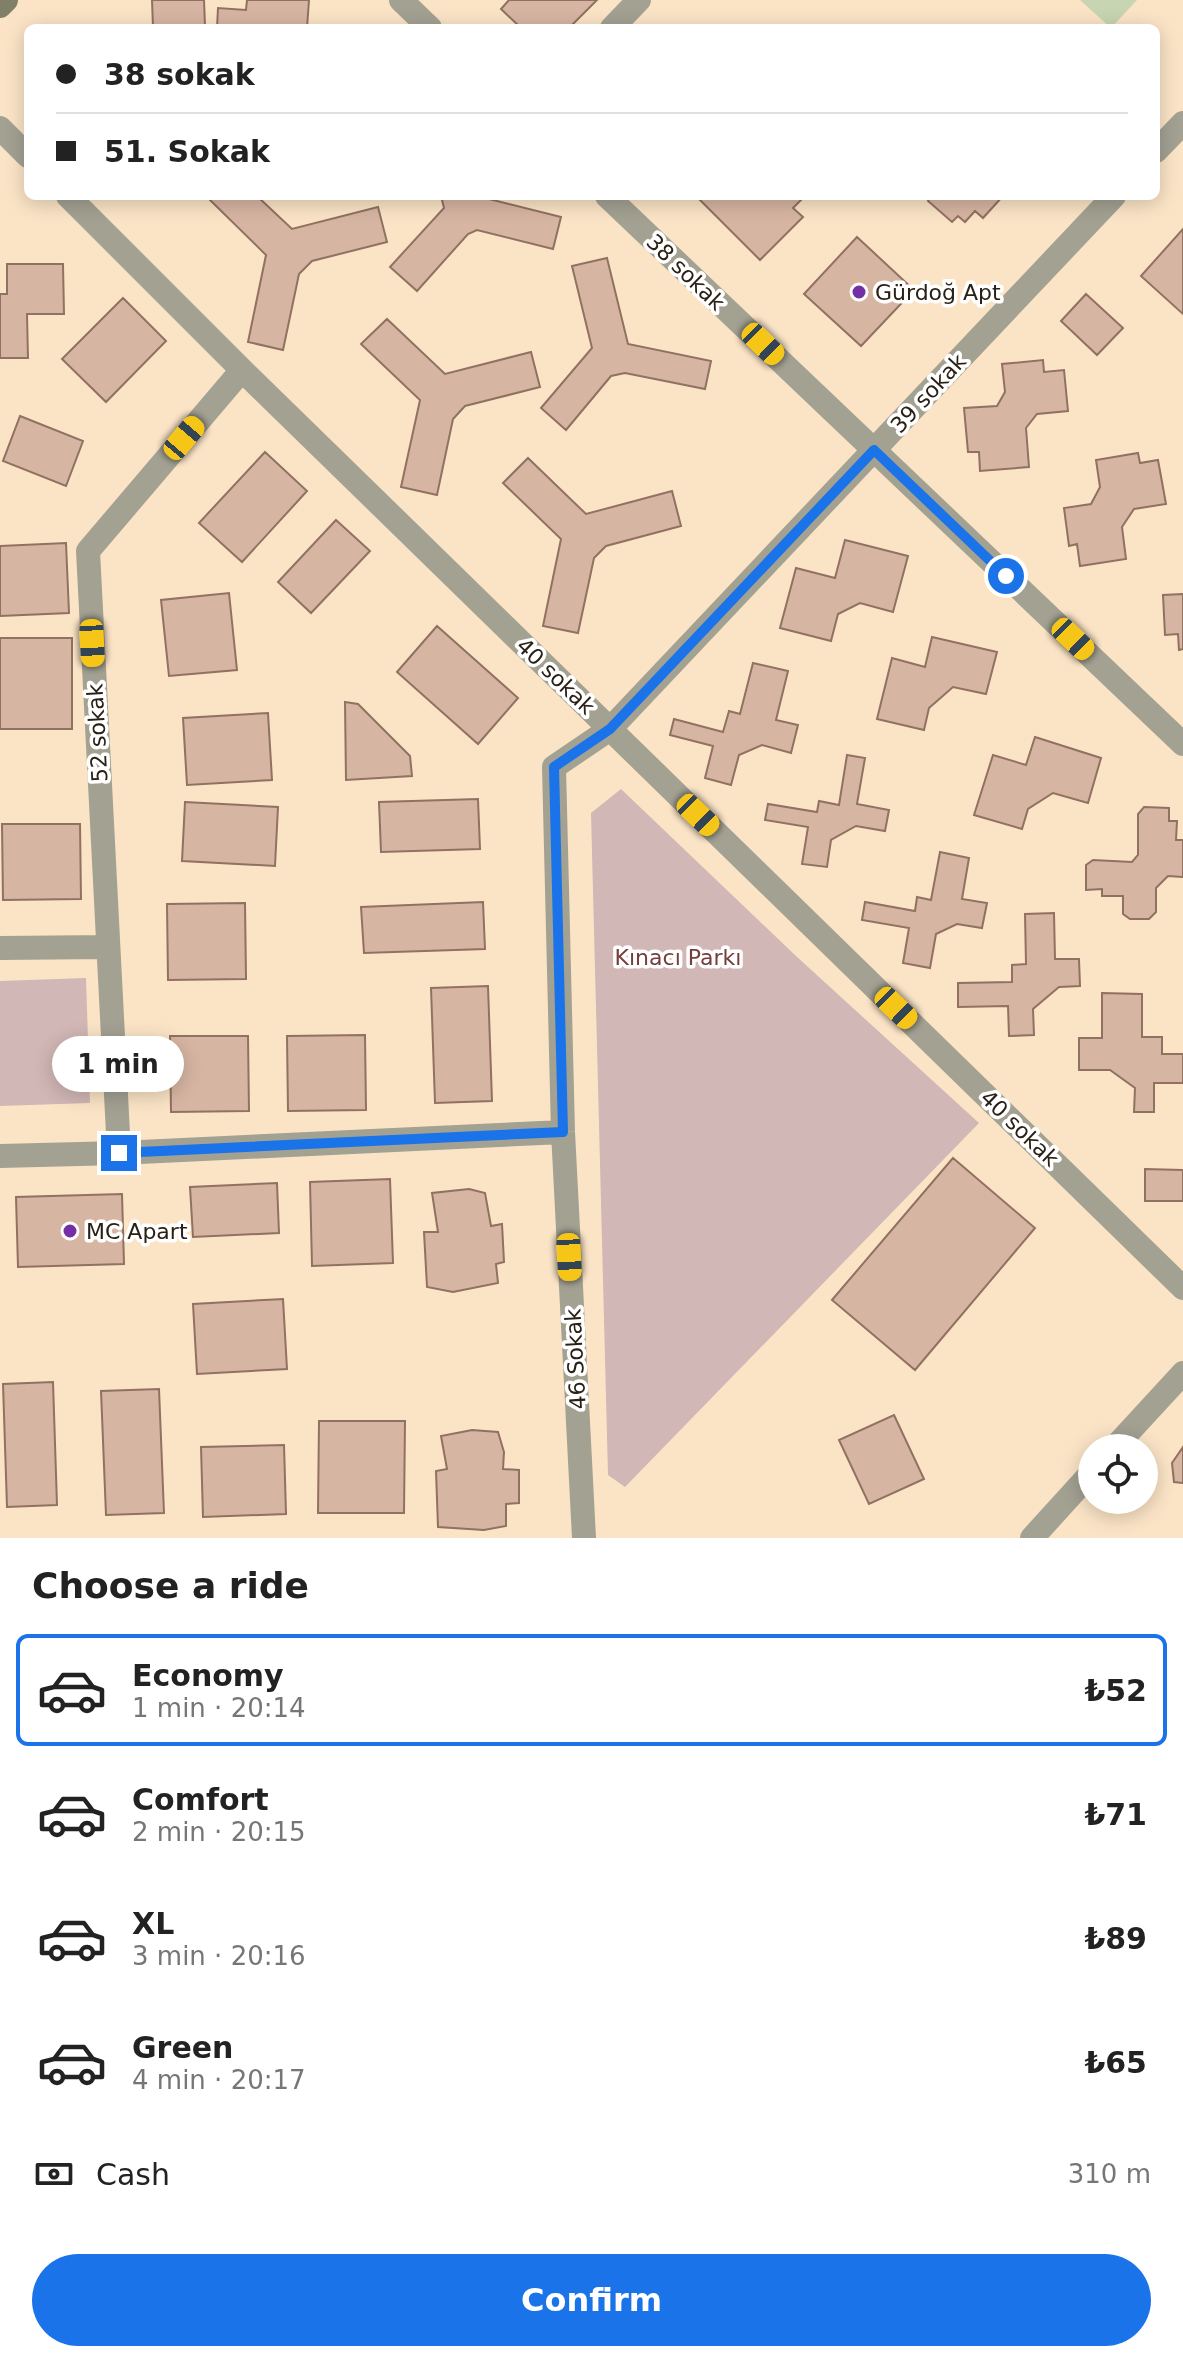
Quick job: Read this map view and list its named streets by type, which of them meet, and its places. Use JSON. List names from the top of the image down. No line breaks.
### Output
{"streets":{"street":["38 sokak","39 sokak","40 sokak","52 sokak","46 Sokak"]},"crossings":[["38 sokak","39 sokak"],["39 sokak","40 sokak"],["39 sokak","46 Sokak"],["40 sokak","52 sokak"],["40 sokak","46 Sokak"]],"parks":["Kınacı Parkı"],"places":["Gürdoğ Apt","MC Apart"],"page":{"banner":["38 sokak","51. Sokak"],"bubble":"1 min","heading":"Choose a ride","list":[{"name":"Economy","note":"1 min · 20:14","value":"₺52"},{"name":"Comfort","note":"2 min · 20:15","value":"₺71"},{"name":"XL","note":"3 min · 20:16","value":"₺89"},{"name":"Green","note":"4 min · 20:17","value":"₺65"}],"pay":["Cash","310 m"],"buttons":"Confirm"}}
